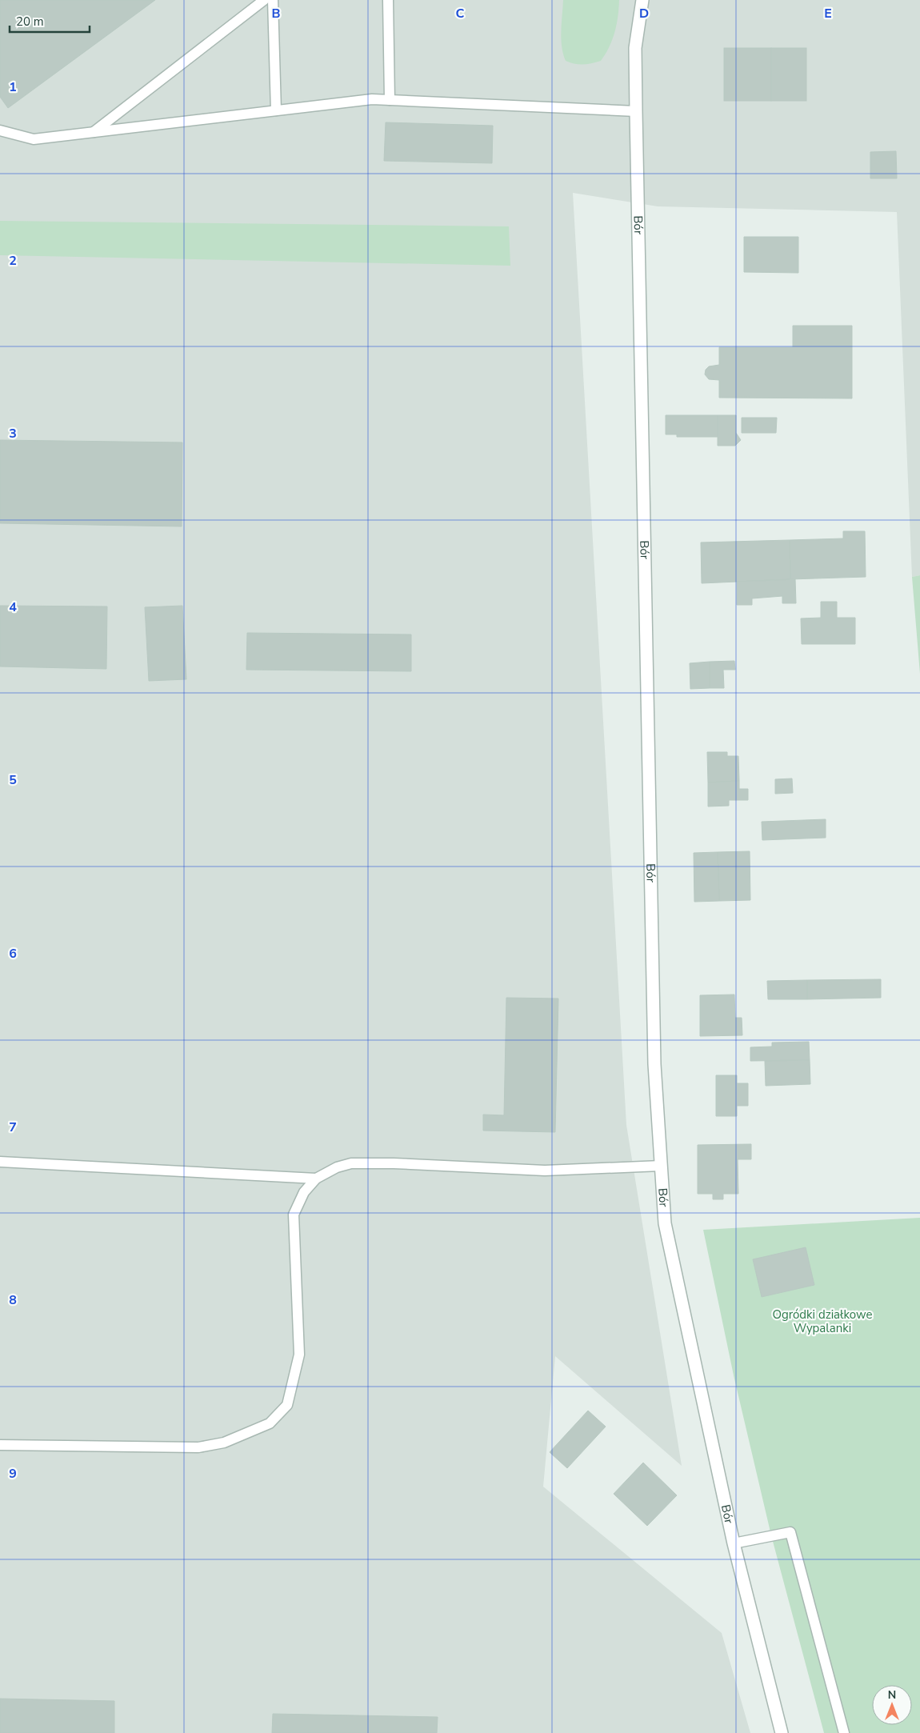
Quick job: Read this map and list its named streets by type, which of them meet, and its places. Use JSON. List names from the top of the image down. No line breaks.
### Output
{"streets":{"street":["Bór"]},"parks":["Ogródki działkowe Wypalanki"],"scale_bar":"20 m","north":"top","grid":{"columns":["B","C","D","E"],"rows":["1","2","3","4","5","6","7","8","9"]}}
